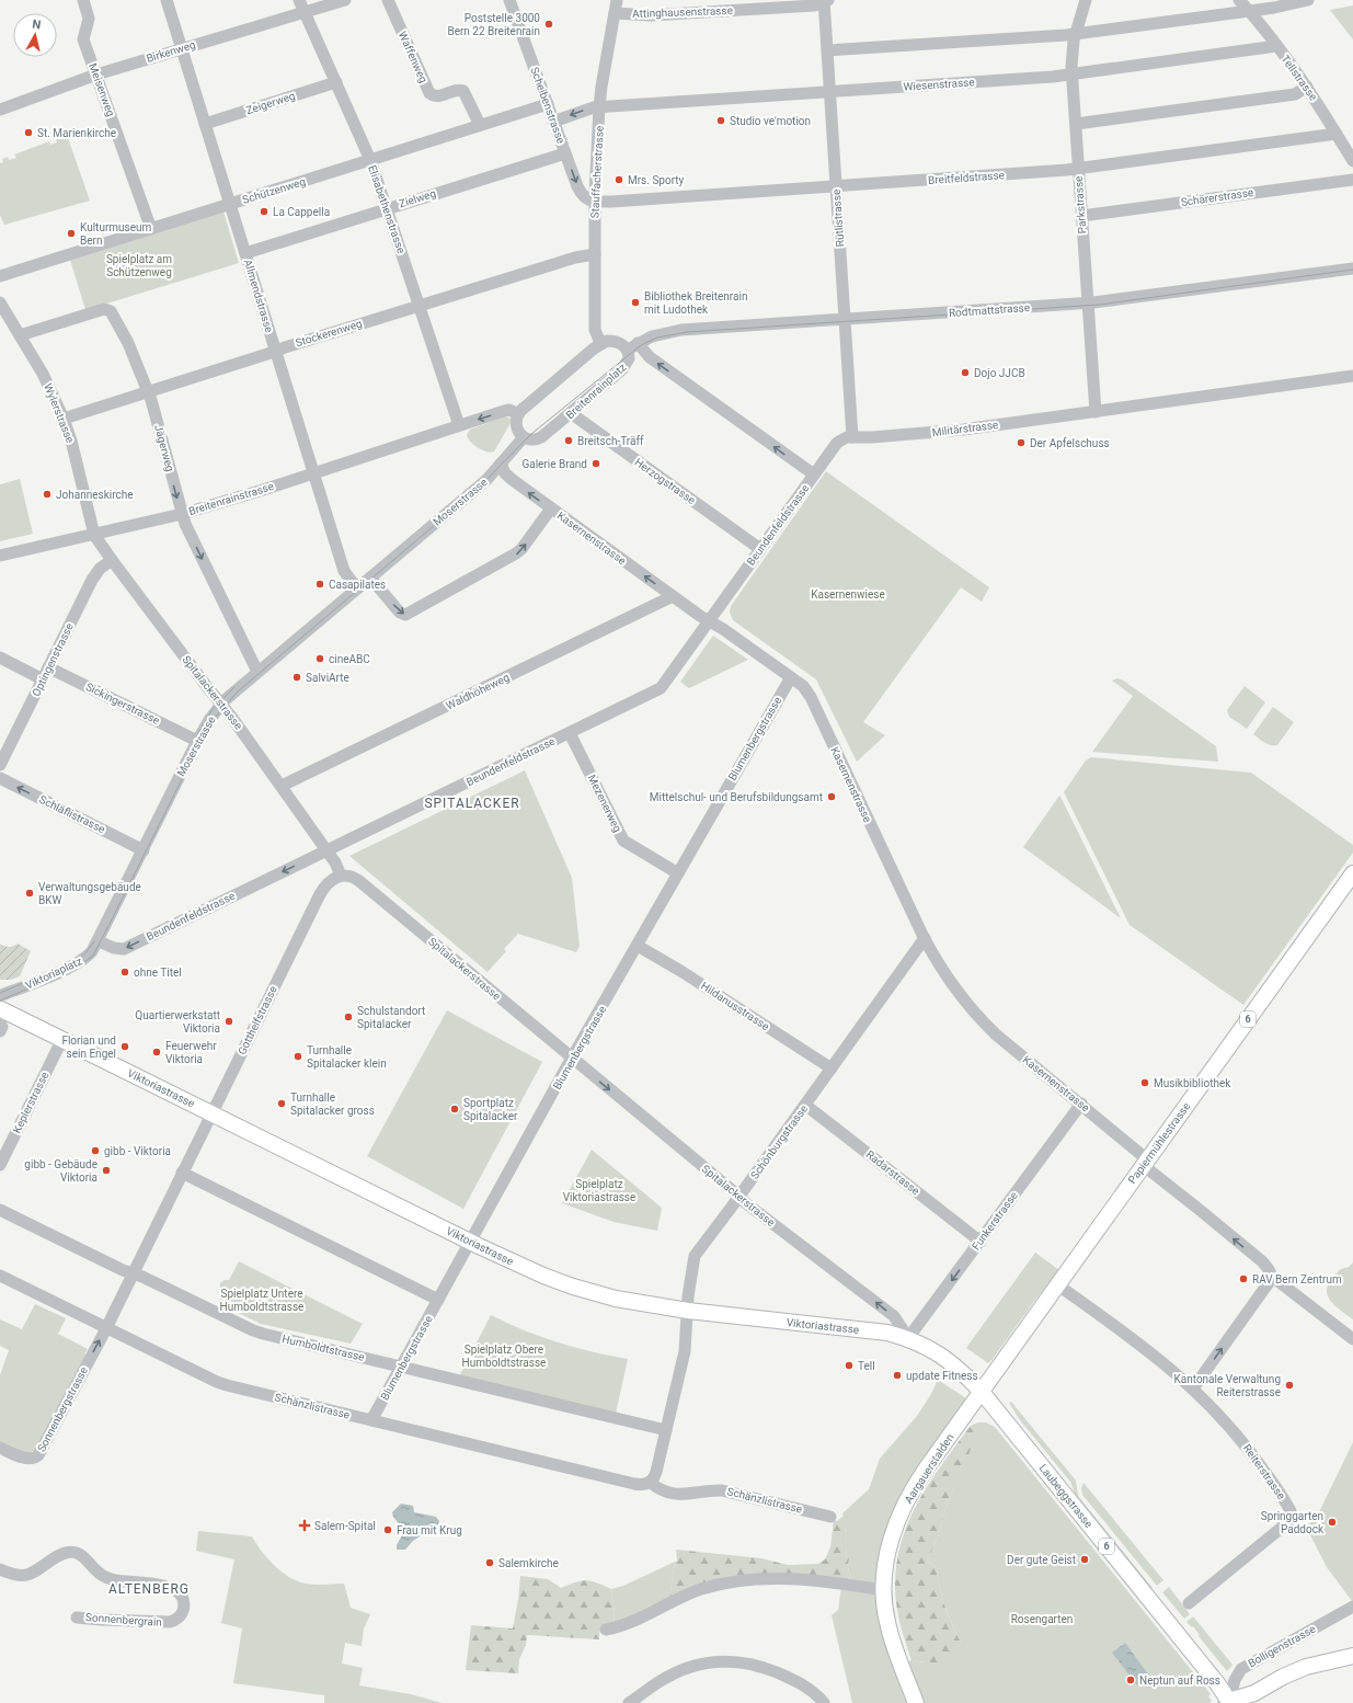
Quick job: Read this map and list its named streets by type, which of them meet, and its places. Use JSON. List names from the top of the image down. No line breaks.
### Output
{"streets":{"main road":["6","Viktoriastrasse","Papiermühlestrasse","Aargauerstalden","Laubeggstrasse"],"street":["Attinghausenstrasse","Birkenweg","Waffenweg","Tellstrasse","Wiesenstrasse","Meisenweg","Zeigerweg","Scheibenstrasse","Stauffacherstrasse","Breitfeldstrasse","Schützenweg","Schärerstrasse","Zielweg","Parkstrasse","Elisabethenstrasse","Rütlistrasse","Allmendstrasse","Rodtmattstrasse","Stockerenweg","Breitenrainplatz","Wylerstrasse","Militärstrasse","Jägerweg","Herzogstrasse","Breitenrainstrasse","Moserstrasse","Beundenfeldstrasse","Kasernenstrasse","Optingenstrasse","Waldhöheweg","Spitalackerstrasse","Sickingerstrasse","Blumenbergstrasse","Mezenerweg","Schläflistrasse","Viktoriaplatz","Hildanusstrasse","Gotthelfstrasse","Keplerstrasse","Schönburgstrasse","Radarstrasse","Funkerstrasse","Humboldtstrasse","Schänzlistrasse","Sonnenbergstrasse","Reiterstrasse","Sonnenbergrain","Bolligenstrasse"]},"crossings":[["Attinghausenstrasse","Stauffacherstrasse"],["Attinghausenstrasse","Rütlistrasse"],["Birkenweg","Meisenweg"],["Birkenweg","Elisabethenstrasse"],["Birkenweg","Allmendstrasse"],["Waffenweg","Schützenweg"],["Tellstrasse","Wiesenstrasse"],["Tellstrasse","Breitfeldstrasse"],["Wiesenstrasse","Scheibenstrasse"],["Wiesenstrasse","Stauffacherstrasse"],["Wiesenstrasse","Parkstrasse"],["Wiesenstrasse","Rütlistrasse"],["Meisenweg","Schützenweg"],["Zeigerweg","Elisabethenstrasse"],["Zeigerweg","Allmendstrasse"],["Scheibenstrasse","Stauffacherstrasse"],["Scheibenstrasse","Breitfeldstrasse"],["Scheibenstrasse","Schützenweg"],["Scheibenstrasse","Zielweg"],["Stauffacherstrasse","Breitfeldstrasse"],["Stauffacherstrasse","Stockerenweg"],["Stauffacherstrasse","Breitenrainplatz"],["Breitfeldstrasse","Parkstrasse"],["Breitfeldstrasse","Rütlistrasse"],["Schützenweg","Elisabethenstrasse"],["Schützenweg","Allmendstrasse"],["Schärerstrasse","Parkstrasse"],["Zielweg","Elisabethenstrasse"],["Zielweg","Allmendstrasse"],["Parkstrasse","Rodtmattstrasse"],["Parkstrasse","Militärstrasse"],["Elisabethenstrasse","Stockerenweg"],["Elisabethenstrasse","Breitenrainstrasse"],["Rütlistrasse","Rodtmattstrasse"],["Rütlistrasse","Militärstrasse"],["Allmendstrasse","Stockerenweg"],["Allmendstrasse","Breitenrainstrasse"],["Allmendstrasse","Moserstrasse"],["Rodtmattstrasse","Breitenrainplatz"],["Stockerenweg","Wylerstrasse"],["Stockerenweg","Jägerweg"],["Breitenrainplatz","Herzogstrasse"],["Breitenrainplatz","Moserstrasse"],["Wylerstrasse","Jägerweg"],["Wylerstrasse","Breitenrainstrasse"],["Wylerstrasse","Spitalackerstrasse"],["Militärstrasse","Beundenfeldstrasse"],["Jägerweg","Breitenrainstrasse"],["Jägerweg","Moserstrasse"],["Herzogstrasse","Beundenfeldstrasse"],["Breitenrainstrasse","Spitalackerstrasse"],["Moserstrasse","Beundenfeldstrasse"],["Moserstrasse","Kasernenstrasse"],["Moserstrasse","Spitalackerstrasse"],["Moserstrasse","Sickingerstrasse"],["Moserstrasse","Schläflistrasse"],["Moserstrasse","Viktoriaplatz"],["Beundenfeldstrasse","Kasernenstrasse"],["Beundenfeldstrasse","Spitalackerstrasse"],["Beundenfeldstrasse","Mezenerweg"],["Beundenfeldstrasse","Viktoriaplatz"],["Kasernenstrasse","Waldhöheweg"],["Kasernenstrasse","Blumenbergstrasse"],["Kasernenstrasse","Schönburgstrasse"],["Kasernenstrasse","Papiermühlestrasse"],["Kasernenstrasse","Funkerstrasse"],["Optingenstrasse","Spitalackerstrasse"],["Optingenstrasse","Sickingerstrasse"],["Waldhöheweg","Spitalackerstrasse"],["Spitalackerstrasse","Blumenbergstrasse"],["Spitalackerstrasse","Gotthelfstrasse"],["Spitalackerstrasse","Viktoriastrasse"],["Spitalackerstrasse","Schönburgstrasse"],["Spitalackerstrasse","Funkerstrasse"],["Blumenbergstrasse","Mezenerweg"],["Blumenbergstrasse","Hildanusstrasse"],["Blumenbergstrasse","Viktoriastrasse"],["Blumenbergstrasse","Humboldtstrasse"],["Blumenbergstrasse","Schänzlistrasse"],["Viktoriaplatz","Viktoriastrasse"],["Hildanusstrasse","Schönburgstrasse"],["Gotthelfstrasse","Viktoriastrasse"],["Gotthelfstrasse","Humboldtstrasse"],["Gotthelfstrasse","Schänzlistrasse"],["Gotthelfstrasse","Sonnenbergstrasse"],["Viktoriastrasse","Keplerstrasse"],["Viktoriastrasse","Schönburgstrasse"],["Viktoriastrasse","Papiermühlestrasse"],["Viktoriastrasse","Funkerstrasse"],["Viktoriastrasse","Aargauerstalden"],["Viktoriastrasse","Laubeggstrasse"],["Schönburgstrasse","Radarstrasse"],["Schönburgstrasse","Humboldtstrasse"],["Schönburgstrasse","Schänzlistrasse"],["Papiermühlestrasse","Aargauerstalden"],["Papiermühlestrasse","Reiterstrasse"],["Papiermühlestrasse","Laubeggstrasse"],["Radarstrasse","Funkerstrasse"],["Schänzlistrasse","Sonnenbergstrasse"],["Aargauerstalden","Laubeggstrasse"],["Laubeggstrasse","Bolligenstrasse"]],"one_way":["Jägerweg","Schläflistrasse","Funkerstrasse","Sonnenbergstrasse"],"districts":["SPITALACKER","ALTENBERG"],"parks":["Spielplatz am Schützenweg","Kasernenwiese","Spielplatz Viktoriastrasse","Spielplatz Untere Humboldtstrasse","Spielplatz Obere Humboldtstrasse","Rosengarten"],"places":{"other":["Poststelle 3000 Bern 22 Breitenrain","Studio ve'motion","St. Marienkirche","Mrs. Sporty","La Cappella","Kulturmuseum Bern","Bibliothek Breitenrain mit Ludothek","Dojo JJCB","Breitsch-Träff","Der Apfelschuss","Galerie Brand","Johanneskirche","Casapilates","cineABC","SalviArte","Mittelschul- und Berufsbildungsamt","Verwaltungsgebäude BKW","ohne Titel","Schulstandort Spitalacker","Quartierwerkstatt Viktoria","Florian und sein Engel","Feuerwehr Viktoria","Turnhalle Spitalacker klein","Musikbibliothek","Turnhalle Spitalacker gross","Sportplatz Spitalacker","gibb - Viktoria","gibb - Gebäude Viktoria","RAV Bern Zentrum","Tell","update Fitness","Kantonale Verwaltung Reiterstrasse","Springgarten Paddock","Frau mit Krug","Der gute Geist","Salemkirche","Neptun auf Ross"],"health":["Salem-Spital"]},"north":"top"}
